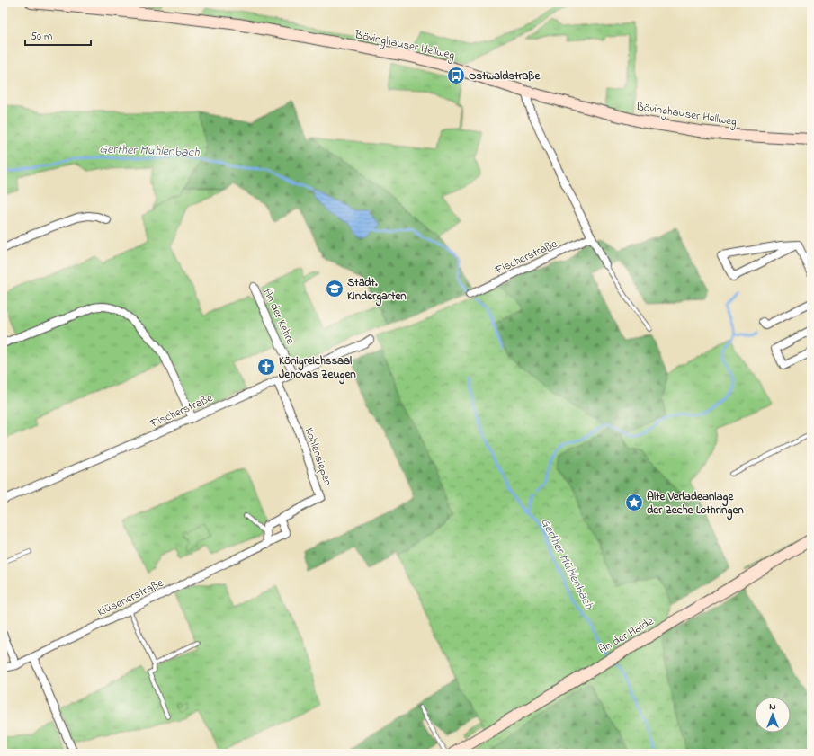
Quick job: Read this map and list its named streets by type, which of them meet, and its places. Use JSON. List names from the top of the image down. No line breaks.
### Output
{"streets":{"street":["Bövinghauser Hellweg","Fischerstraße","An der Kehre","Kohlensiepen","Klüsenerstraße","An der Halde"]},"crossings":[["Fischerstraße","An der Kehre"],["Fischerstraße","Kohlensiepen"],["Kohlensiepen","Klüsenerstraße"]],"water":["Gerther Mühlenbach"],"places":{"bus stop":["Ostwaldstraße"],"school or university":["Städt. Kindergarten"],"church":["Königreichssaal Jehovas Zeugen"],"place":["Alte Verladeanlage der Zeche Lothringen"]},"scale_bar":"50 m","north":"top"}
